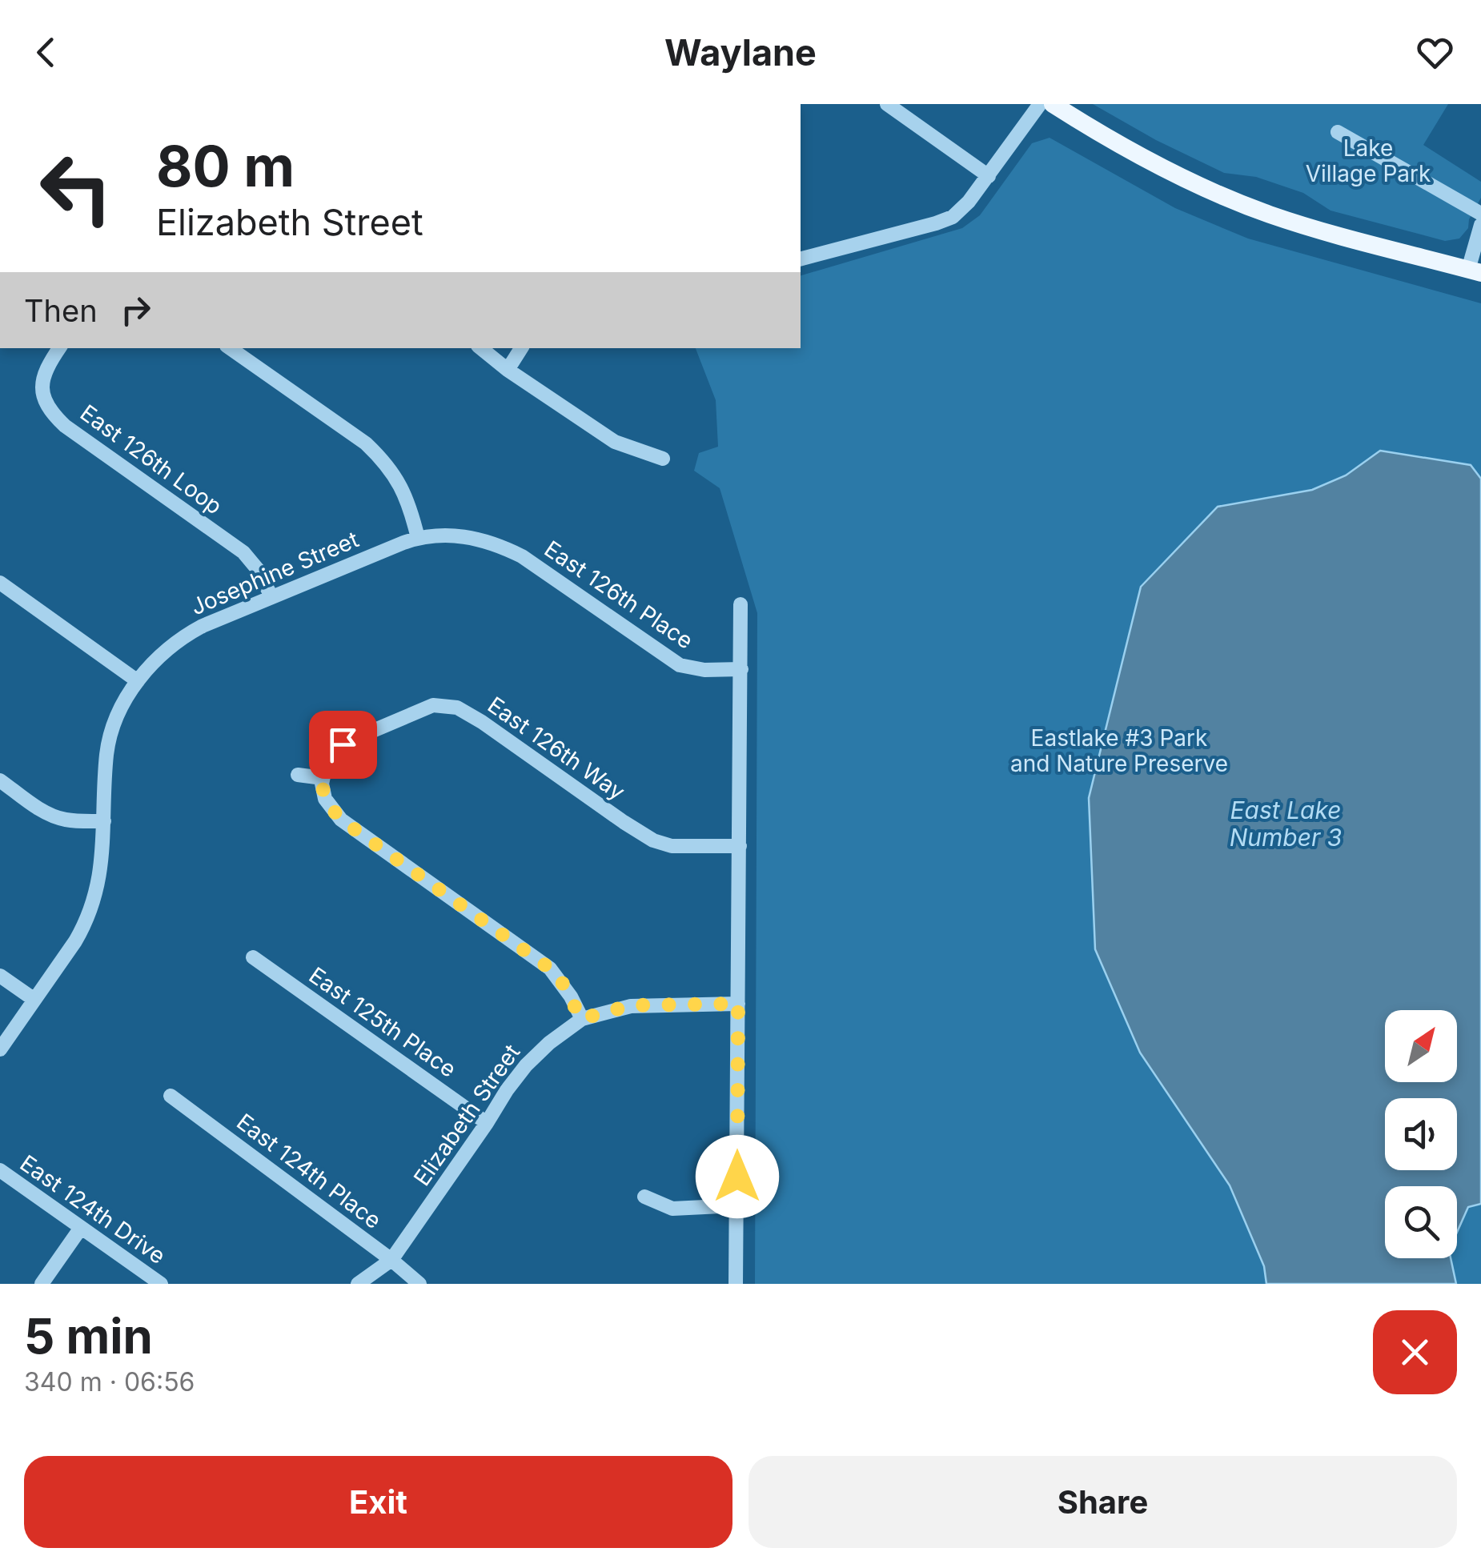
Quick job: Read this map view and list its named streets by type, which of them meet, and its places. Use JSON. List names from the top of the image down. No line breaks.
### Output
{"streets":{"street":["East 126th Loop","Josephine Street","East 126th Place","East 126th Way","East 125th Place","Elizabeth Street","East 124th Place","East 124th Drive"]},"crossings":[["East 126th Loop","Josephine Street"],["Josephine Street","East 126th Place"],["East 125th Place","Elizabeth Street"],["Elizabeth Street","East 124th Place"]],"water":["East Lake Number 3"],"parks":["Lake Village Park","Eastlake #3 Park and Nature Preserve"],"north":"top right","page":{"header":"Waylane","turn":["80 m","Elizabeth Street"],"then":"Then","heading":["5 min","340 m · 06:56"],"buttons":["Exit","Share"]}}
